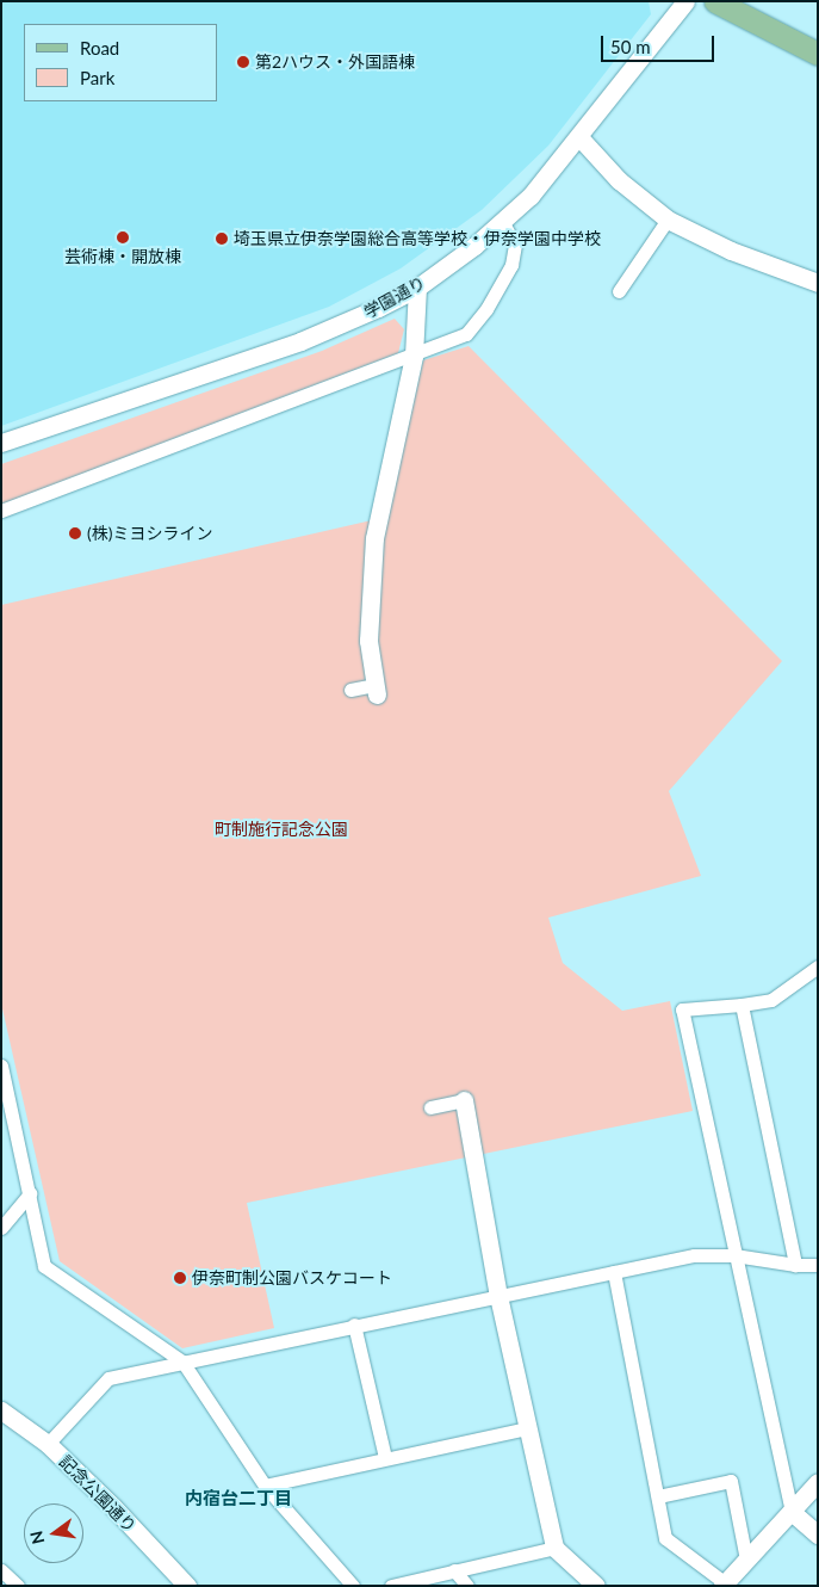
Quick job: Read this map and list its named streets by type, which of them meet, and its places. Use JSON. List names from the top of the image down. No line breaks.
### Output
{"streets":{"street":["学園通り","記念公園通り"]},"districts":["内宿台二丁目"],"parks":["町制施行記念公園"],"places":["第2ハウス・外国語棟","芸術棟・開放棟","埼玉県立伊奈学園総合高等学校・伊奈学園中学校","(株)ミヨシライン","伊奈町制公園バスケコート"],"legend":["Road","Park"],"scale_bar":"50 m","north":"left"}
